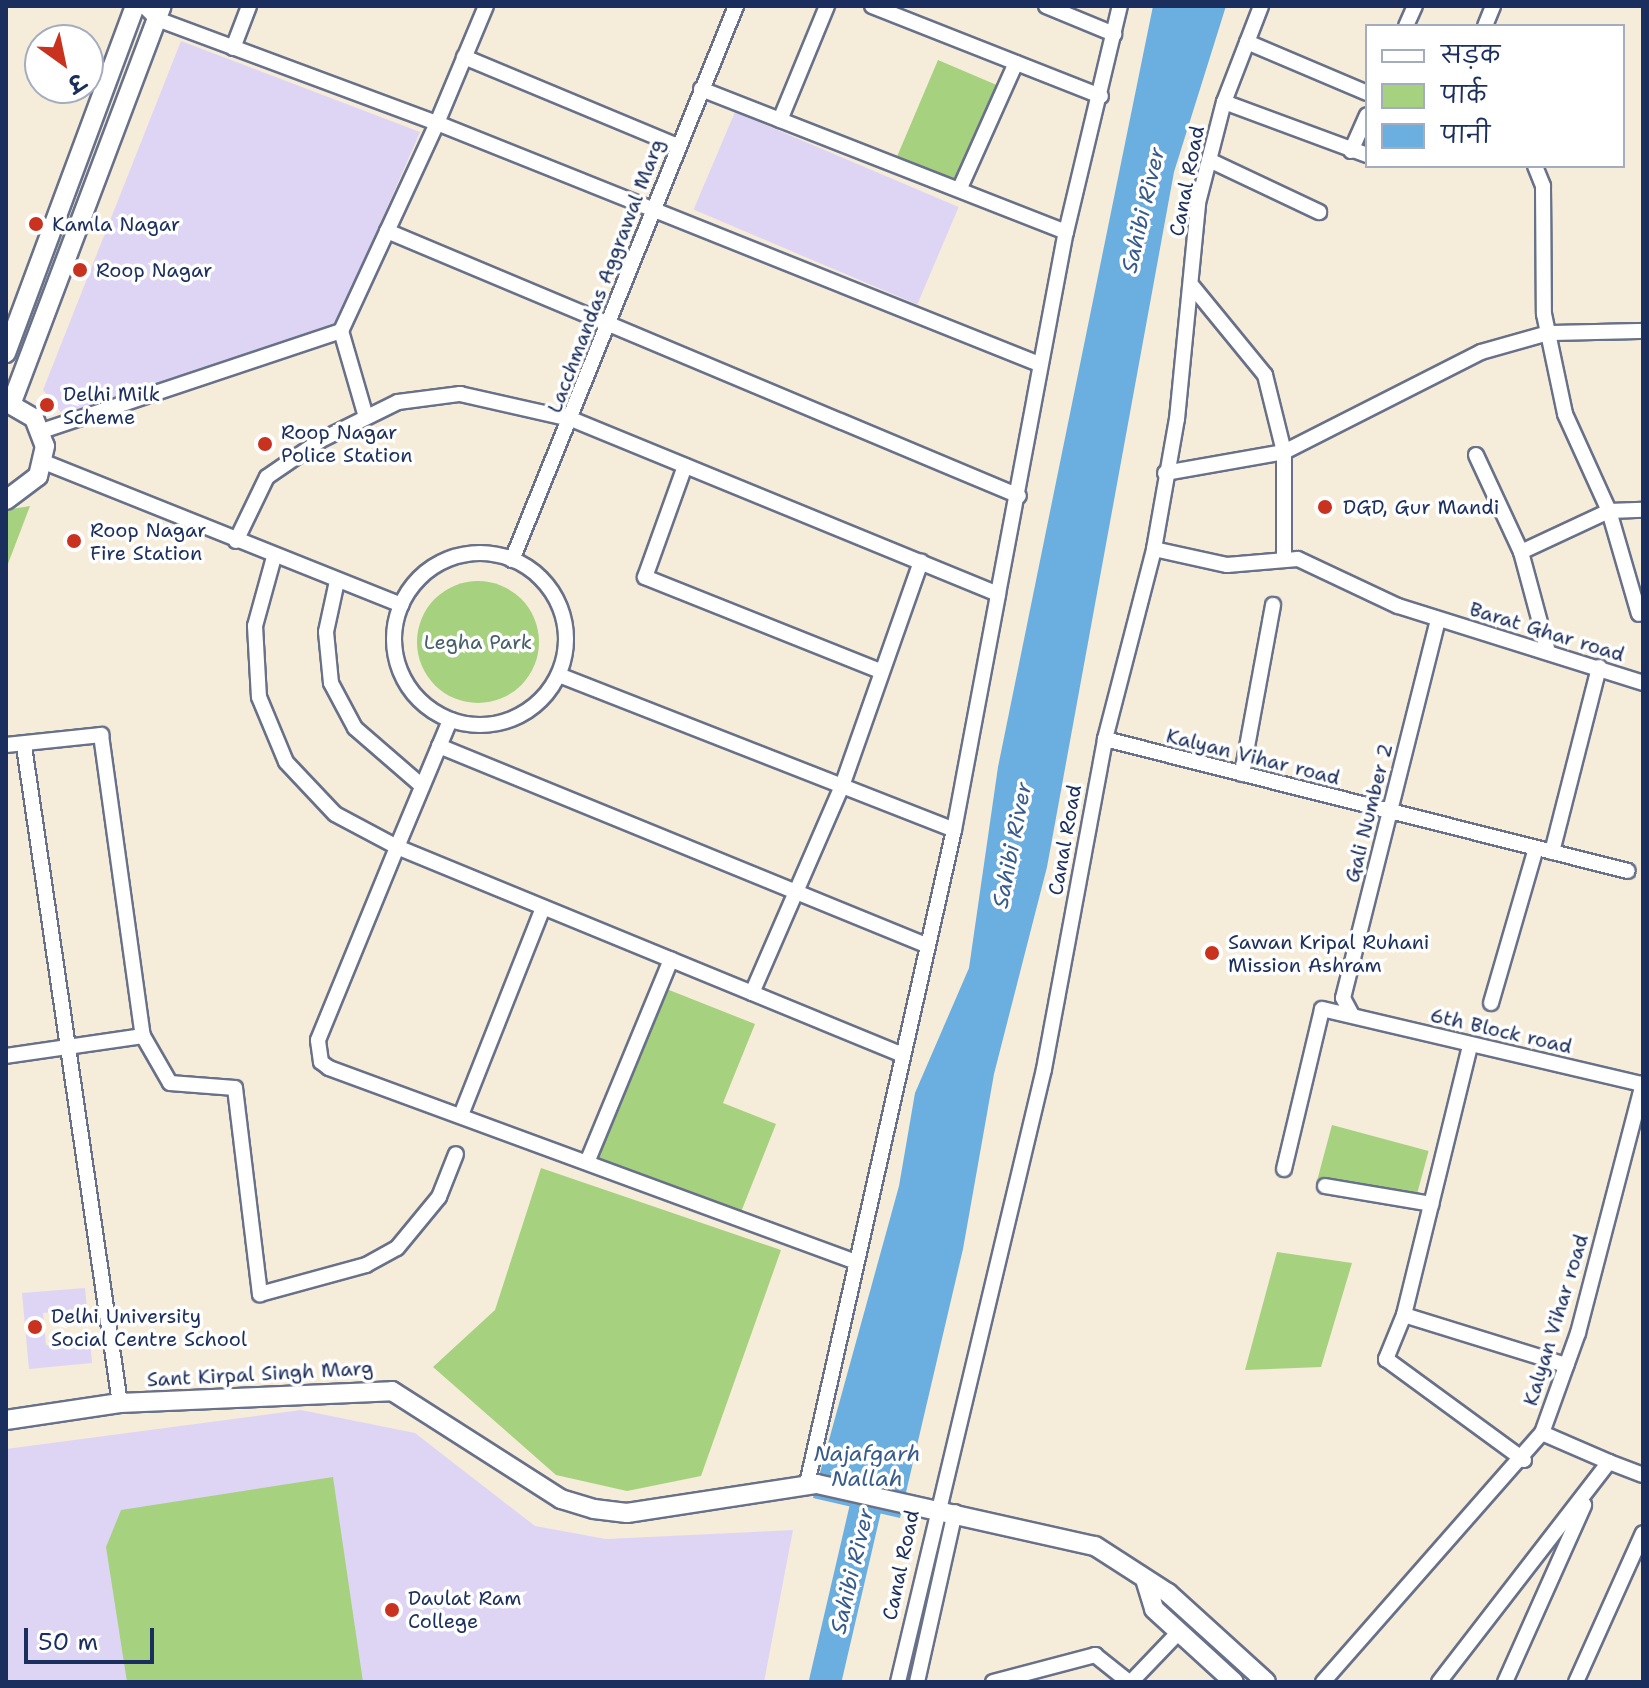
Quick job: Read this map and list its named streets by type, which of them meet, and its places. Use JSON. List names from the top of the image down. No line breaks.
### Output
{"streets":{"street":["Canal Road","Lacchmandas Aggrawal Marg","Barat Ghar road","Kalyan Vihar road","Gali Number 2","6th Block road","Sant Kirpal Singh Marg"]},"crossings":[["Canal Road","Kalyan Vihar road"],["Barat Ghar road","Gali Number 2"],["Kalyan Vihar road","Gali Number 2"],["Kalyan Vihar road","6th Block road"],["Gali Number 2","6th Block road"]],"water":["Sahibi River","Najafgarh Nallah"],"parks":["Legha Park"],"places":["Kamla Nagar","Roop Nagar","Delhi Milk Scheme","Roop Nagar Police Station","DGD, Gur Mandi","Roop Nagar Fire Station","Sawan Kripal Ruhani Mission Ashram","Delhi University Social Centre School","Daulat Ram College"],"legend":["सड़क","पार्क","पानी"],"scale_bar":"50 m","north":"bottom right"}
